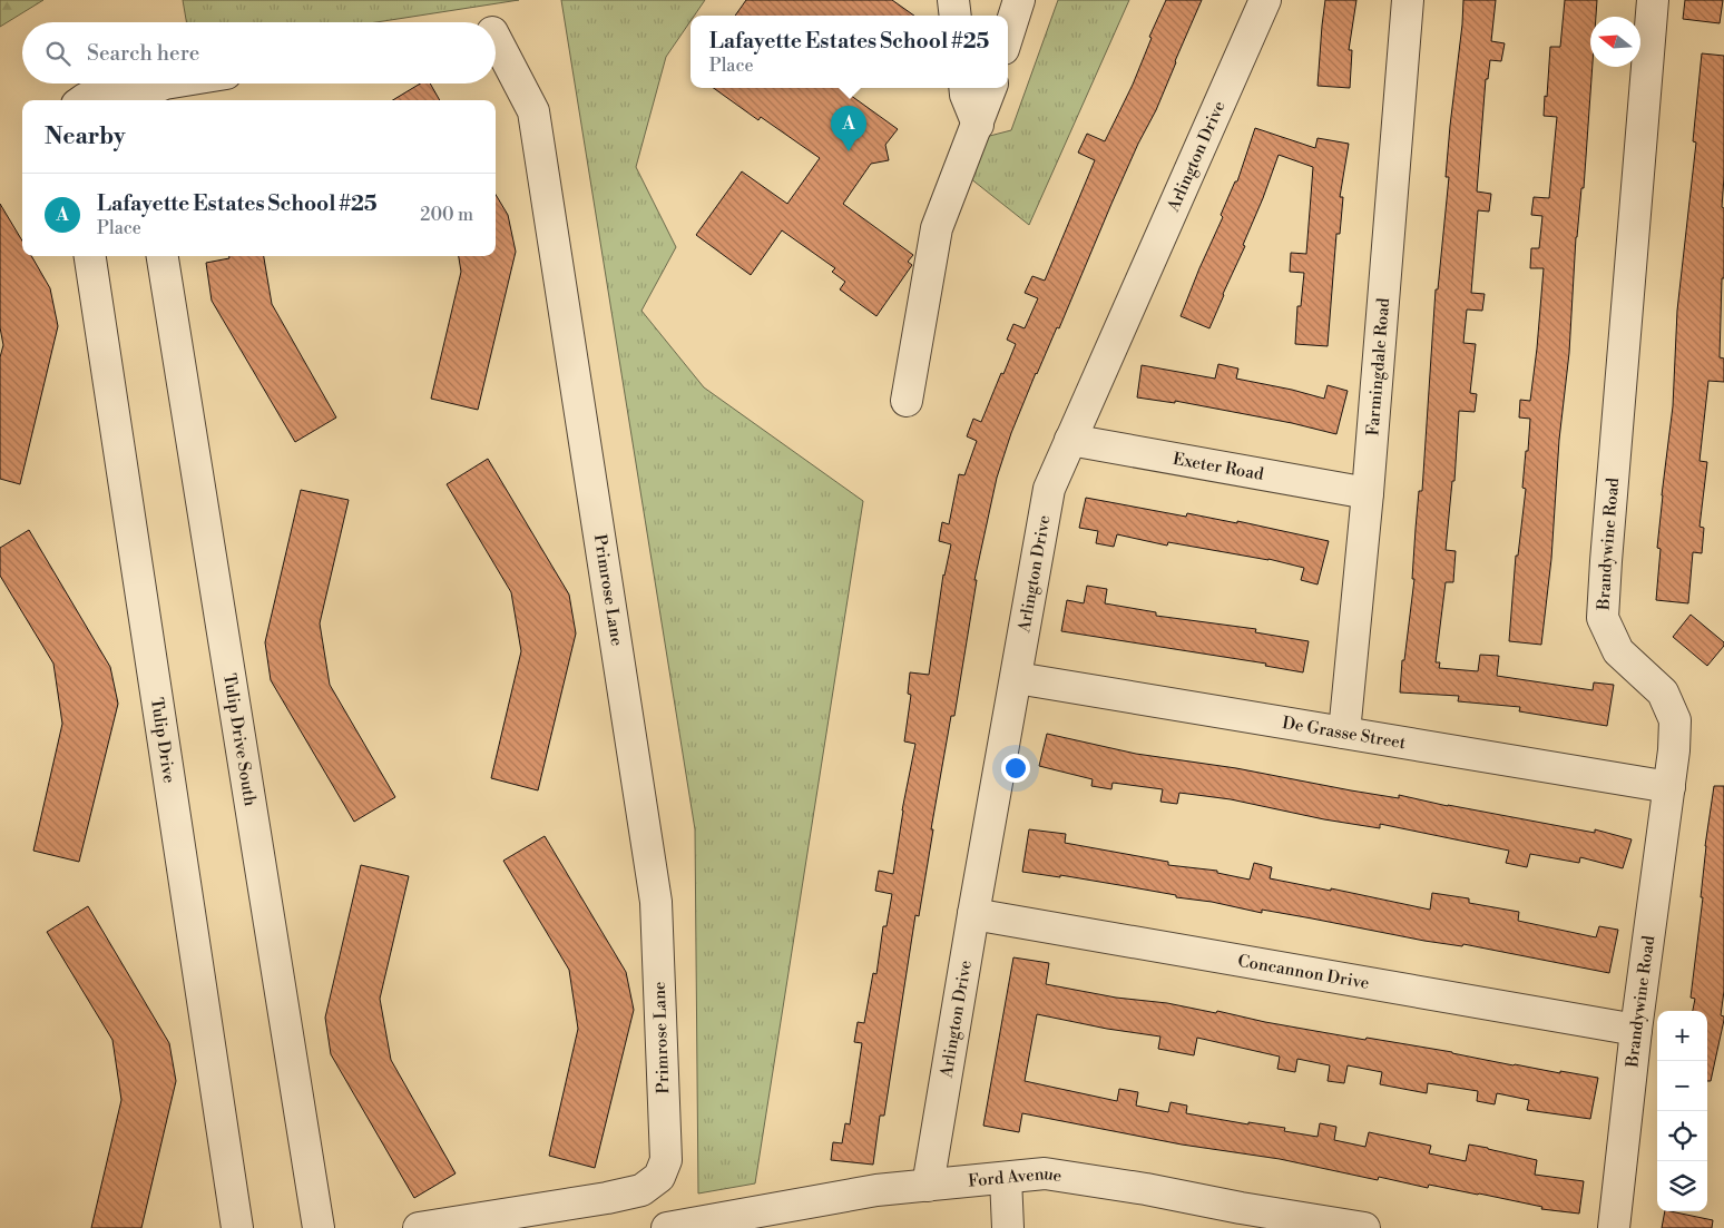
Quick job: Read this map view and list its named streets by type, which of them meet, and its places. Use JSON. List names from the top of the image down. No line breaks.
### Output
{"streets":{"street":["Arlington Drive","Farmingdale Road","Exeter Road","Brandywine Road","Primrose Lane","De Grasse Street","Tulip Drive","Tulip Drive South","Concannon Drive","Ford Avenue"]},"crossings":[["Arlington Drive","Exeter Road"],["Arlington Drive","De Grasse Street"],["Arlington Drive","Concannon Drive"],["Arlington Drive","Ford Avenue"],["Farmingdale Road","Exeter Road"],["Farmingdale Road","De Grasse Street"],["Brandywine Road","De Grasse Street"],["Brandywine Road","Concannon Drive"]],"north":"left","page":{"popup":["Lafayette Estates School #25","Place"],"search":"Search here","heading":"Nearby","pins":"A","list":[{"mark":"A","name":"Lafayette Estates School #25","note":"Place","value":"200 m"}],"map_buttons":["+","−"]}}
